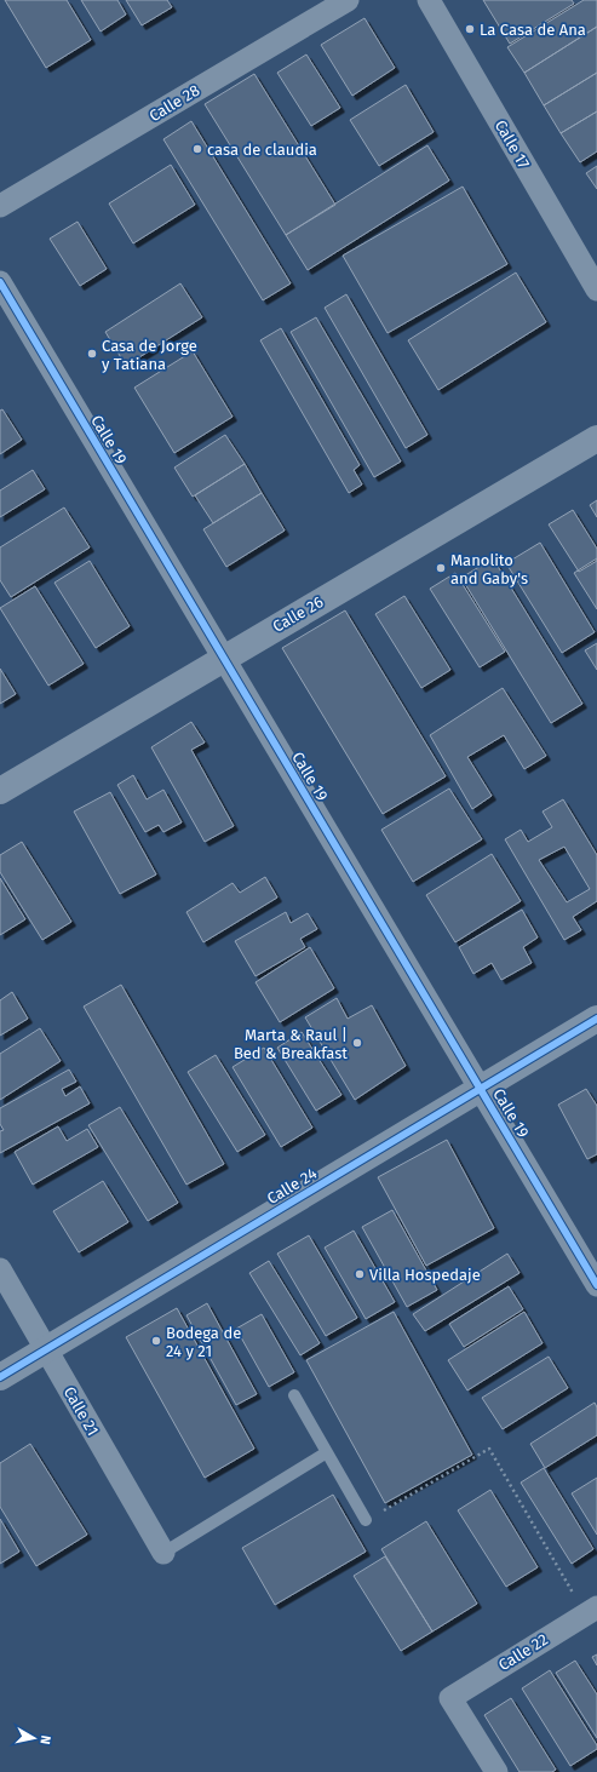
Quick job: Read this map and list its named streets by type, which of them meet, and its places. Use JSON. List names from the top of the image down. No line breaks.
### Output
{"streets":{"street":["Calle 28","Calle 17","Calle 19","Calle 26","Calle 24","Calle 21","Calle 22"]},"crossings":[["Calle 19","Calle 26"],["Calle 19","Calle 24"],["Calle 24","Calle 21"]],"places":["La Casa de Ana","casa de claudia","Casa de Jorge y Tatiana","Manolito and Gaby's","Marta & Raul | Bed & Breakfast","Villa Hospedaje","Bodega de 24 y 21"],"north":"right"}
